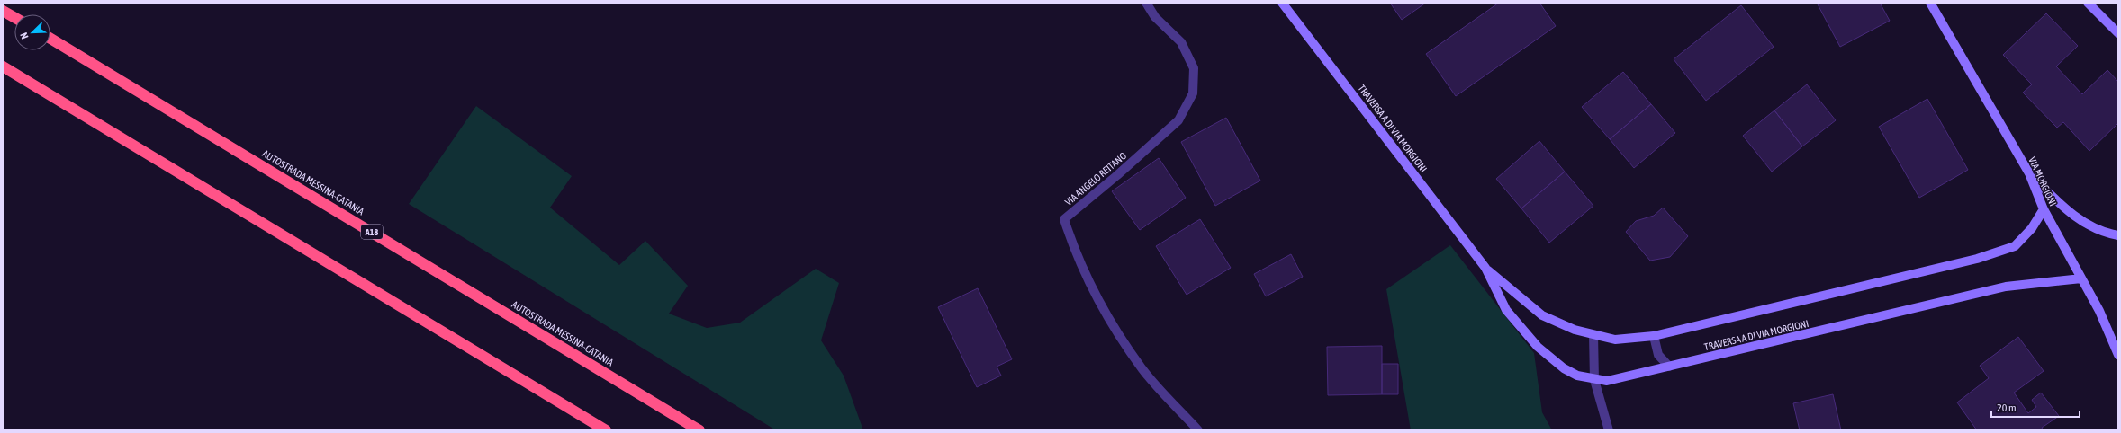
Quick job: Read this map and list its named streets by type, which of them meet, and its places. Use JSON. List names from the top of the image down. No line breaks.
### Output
{"streets":{"highway":["AUTOSTRADA MESSINA-CATANIA","A18"],"street":["TRAVERSA A DI VIA MORGIONI","VIA ANGELO REITANO","VIA MORGIONI"]},"crossings":[["TRAVERSA A DI VIA MORGIONI","VIA MORGIONI"]],"scale_bar":"20 m","north":"bottom left"}
